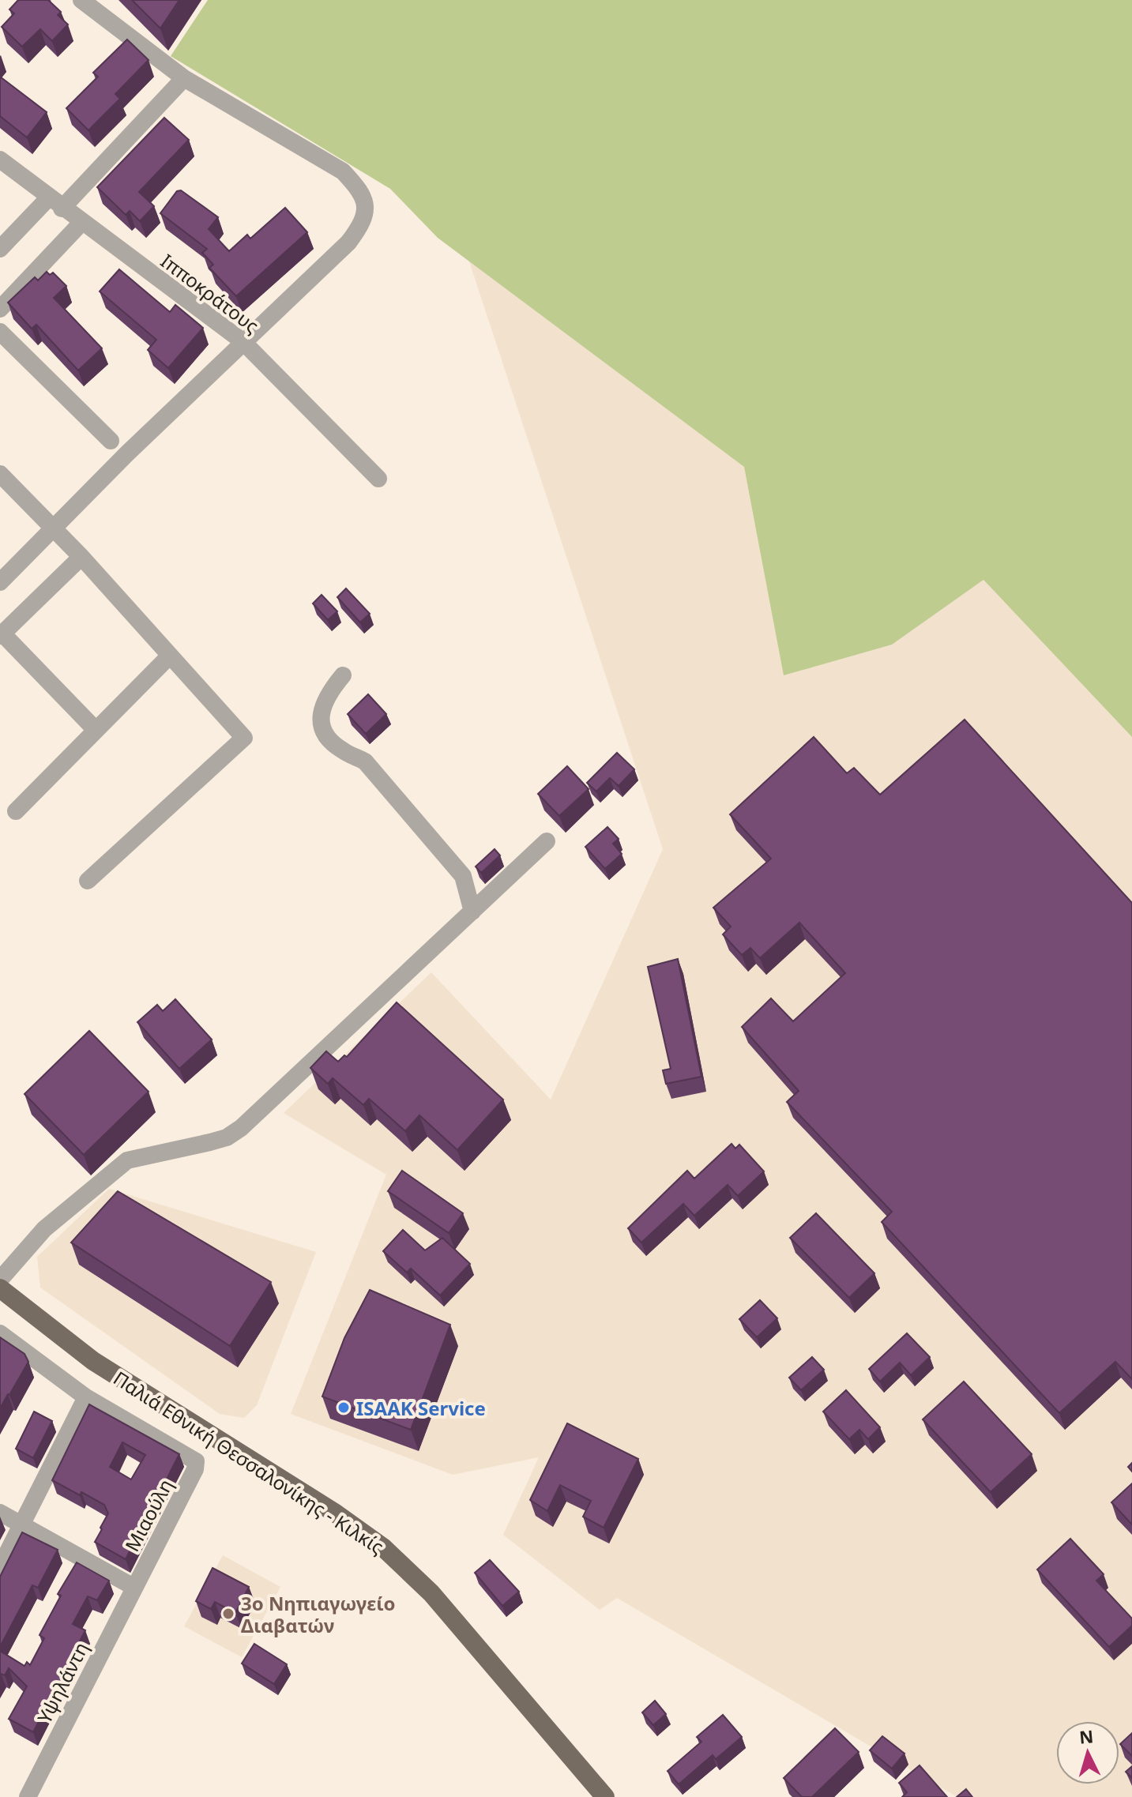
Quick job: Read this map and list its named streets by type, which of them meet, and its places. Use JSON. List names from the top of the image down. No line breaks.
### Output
{"streets":{"main road":["Παλιά Εθνική Θεσσαλονίκης - Κιλκίς"],"street":["Ιπποκράτους","Μιαούλη","Υψηλάντη"]},"crossings":[["Μιαούλη","Υψηλάντη"]],"places":["ISAAK Service","3ο Νηπιαγωγείο Διαβατών"],"north":"top"}
